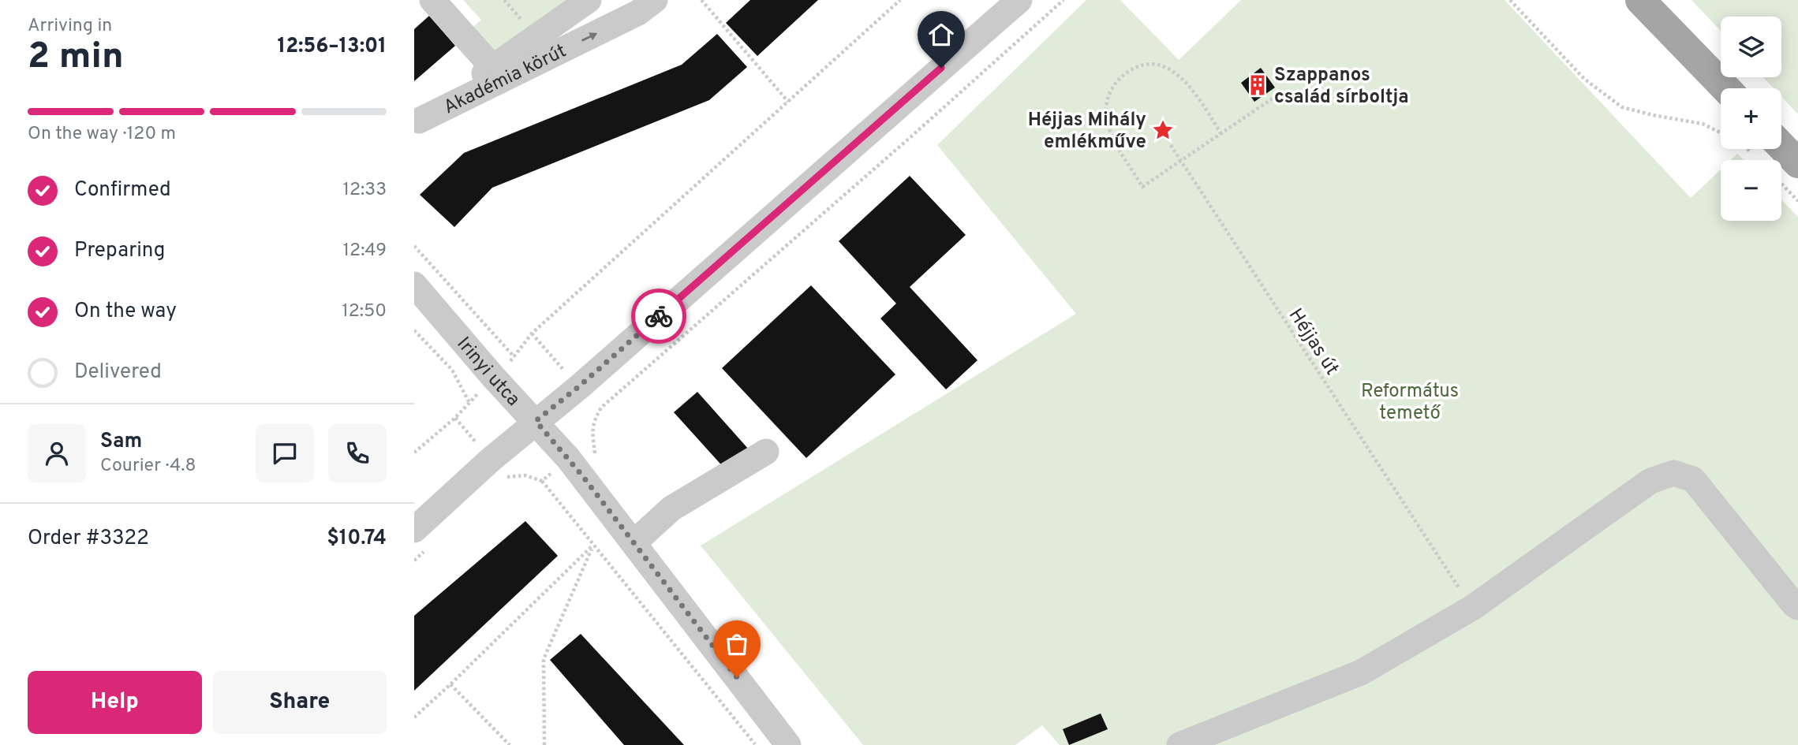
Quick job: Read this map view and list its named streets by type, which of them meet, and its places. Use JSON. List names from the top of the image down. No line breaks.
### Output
{"streets":{"street":["Akadémia körút","Irinyi utca"],"path":["Héjjas út"]},"parks":["Református temető"],"places":{"building":["Szappanos család sírboltja"],"place":["Héjjas Mihály emlékműve"]},"page":{"heading":["2 min","Arriving in","12:56–13:01"],"panel":["Sam","Courier · 4.8","Order #3322","$10.74"],"map_buttons":["+","−"],"bar":"On the way · 120 m","list":[["Confirmed","12:33"],["Preparing","12:49"],["On the way","12:50"],"Delivered"],"buttons":["Help","Share"]}}
